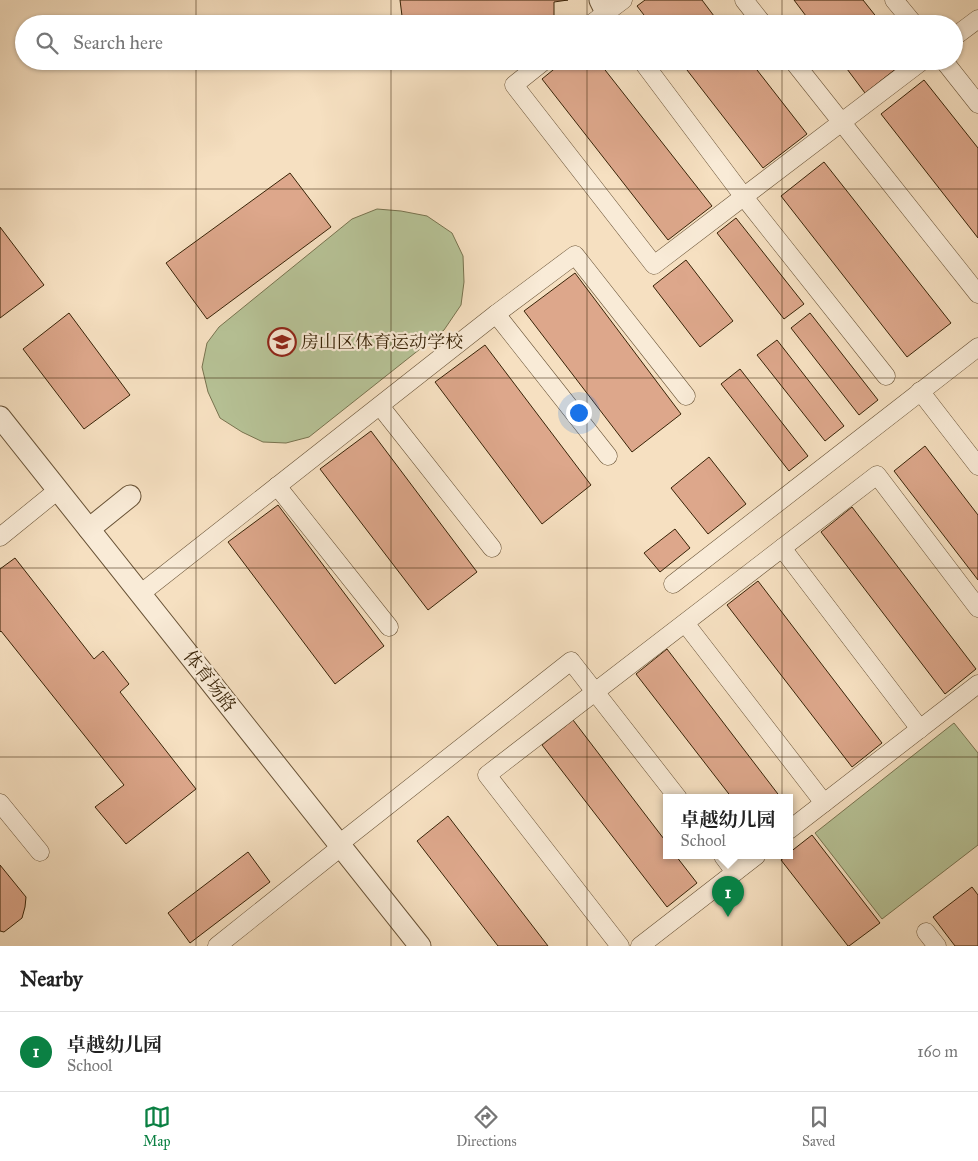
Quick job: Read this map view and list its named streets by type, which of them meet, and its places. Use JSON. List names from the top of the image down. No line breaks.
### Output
{"streets":{"street":["体育场路"]},"places":{"school or university":["房山区体育运动学校"]},"page":{"search":"Search here","popup":["卓越幼儿园","School"],"pins":"1","heading":"Nearby","list":[{"mark":"1","name":"卓越幼儿园","note":"School","value":"160 m"}],"nav":["Map","Directions","Saved"]}}
